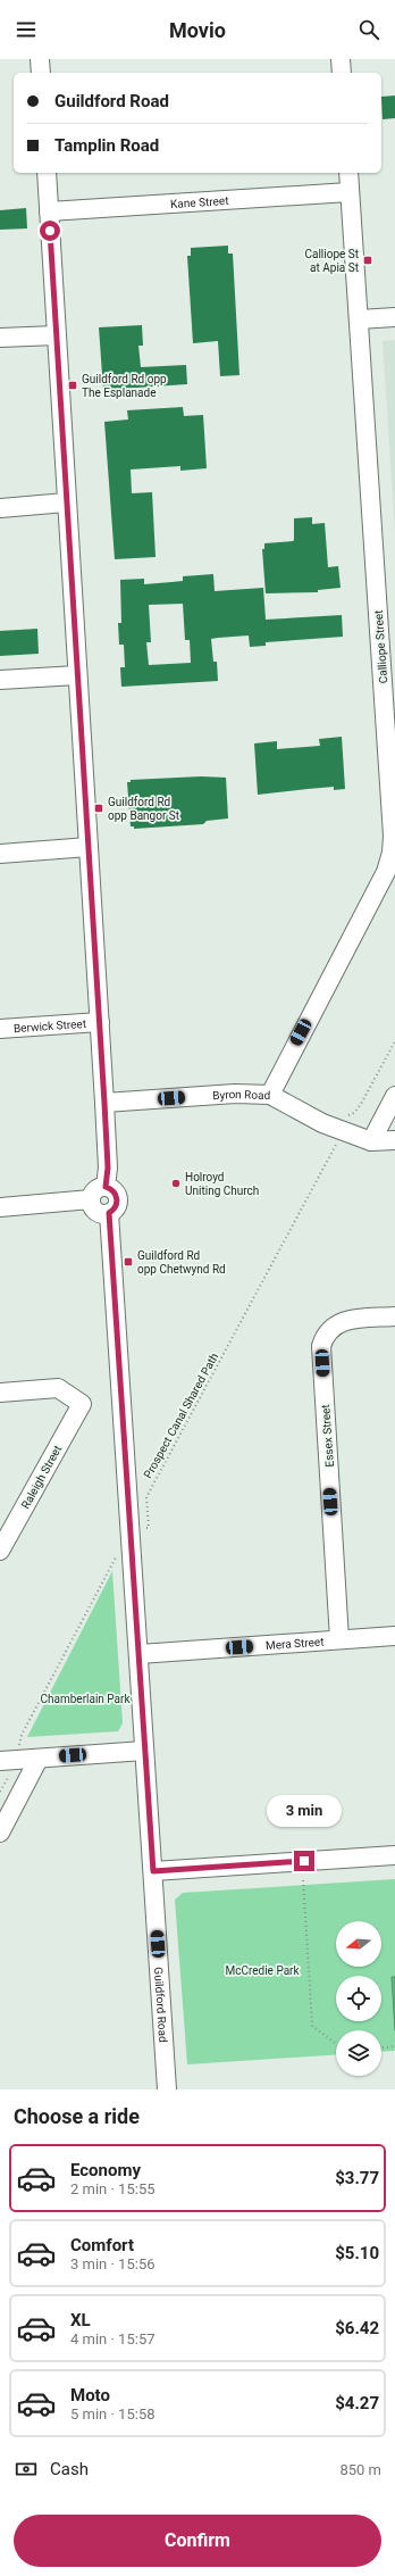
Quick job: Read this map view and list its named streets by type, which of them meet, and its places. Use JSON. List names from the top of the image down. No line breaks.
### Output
{"streets":{"street":["Kane Street","Calliope Street","Berwick Street","Byron Road","Essex Street","Raleigh Street","Mera Street","Guildford Road"],"path":["Prospect Canal Shared Path"]},"crossings":[["Kane Street","Calliope Street"],["Calliope Street","Byron Road"],["Byron Road","Prospect Canal Shared Path"],["Prospect Canal Shared Path","Guildford Road"],["Essex Street","Mera Street"],["Mera Street","Guildford Road"]],"parks":["Chamberlain Park","McCredie Park"],"places":{"transit":["Calliope St at Apia St","Guildford Rd opp The Esplanade","Guildford Rd opp Bangor St","Guildford Rd opp Chetwynd Rd"],"other":["Holroyd Uniting Church"]},"north":"left","page":{"header":"Movio","banner":["Guildford Road","Tamplin Road"],"bubble":"3 min","heading":"Choose a ride","list":[{"name":"Economy","note":"2 min · 15:55","value":"$3.77"},{"name":"Comfort","note":"3 min · 15:56","value":"$5.10"},{"name":"XL","note":"4 min · 15:57","value":"$6.42"},{"name":"Moto","note":"5 min · 15:58","value":"$4.27"}],"pay":["Cash","850 m"],"buttons":"Confirm"}}
